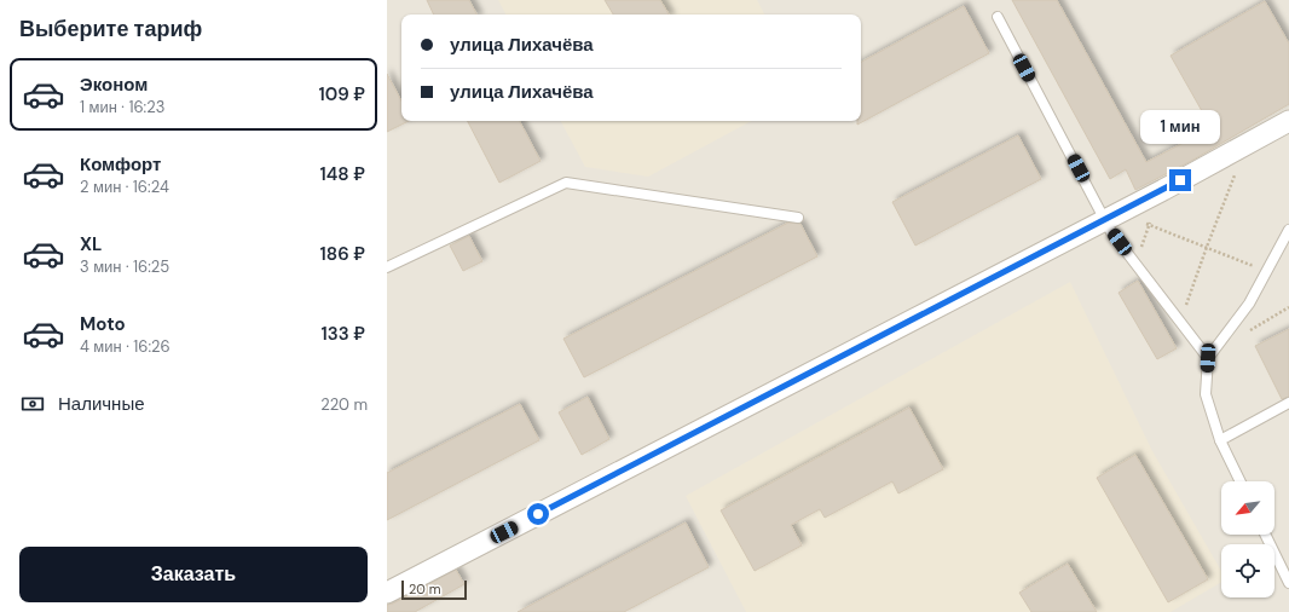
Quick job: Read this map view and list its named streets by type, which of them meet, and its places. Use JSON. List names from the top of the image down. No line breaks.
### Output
{"scale_bar":"20 m","north":"bottom left","page":{"heading":"Выберите тариф","banner":["улица Лихачёва","улица Лихачёва"],"list":[{"name":"Эконом","note":"1 мин · 16:23","value":"109 ₽"},{"name":"Комфорт","note":"2 мин · 16:24","value":"148 ₽"},{"name":"XL","note":"3 мин · 16:25","value":"186 ₽"},{"name":"Moto","note":"4 мин · 16:26","value":"133 ₽"}],"bubble":"1 мин","pay":["Наличные","220 m"],"buttons":"Заказать","scale":"20 m"}}
